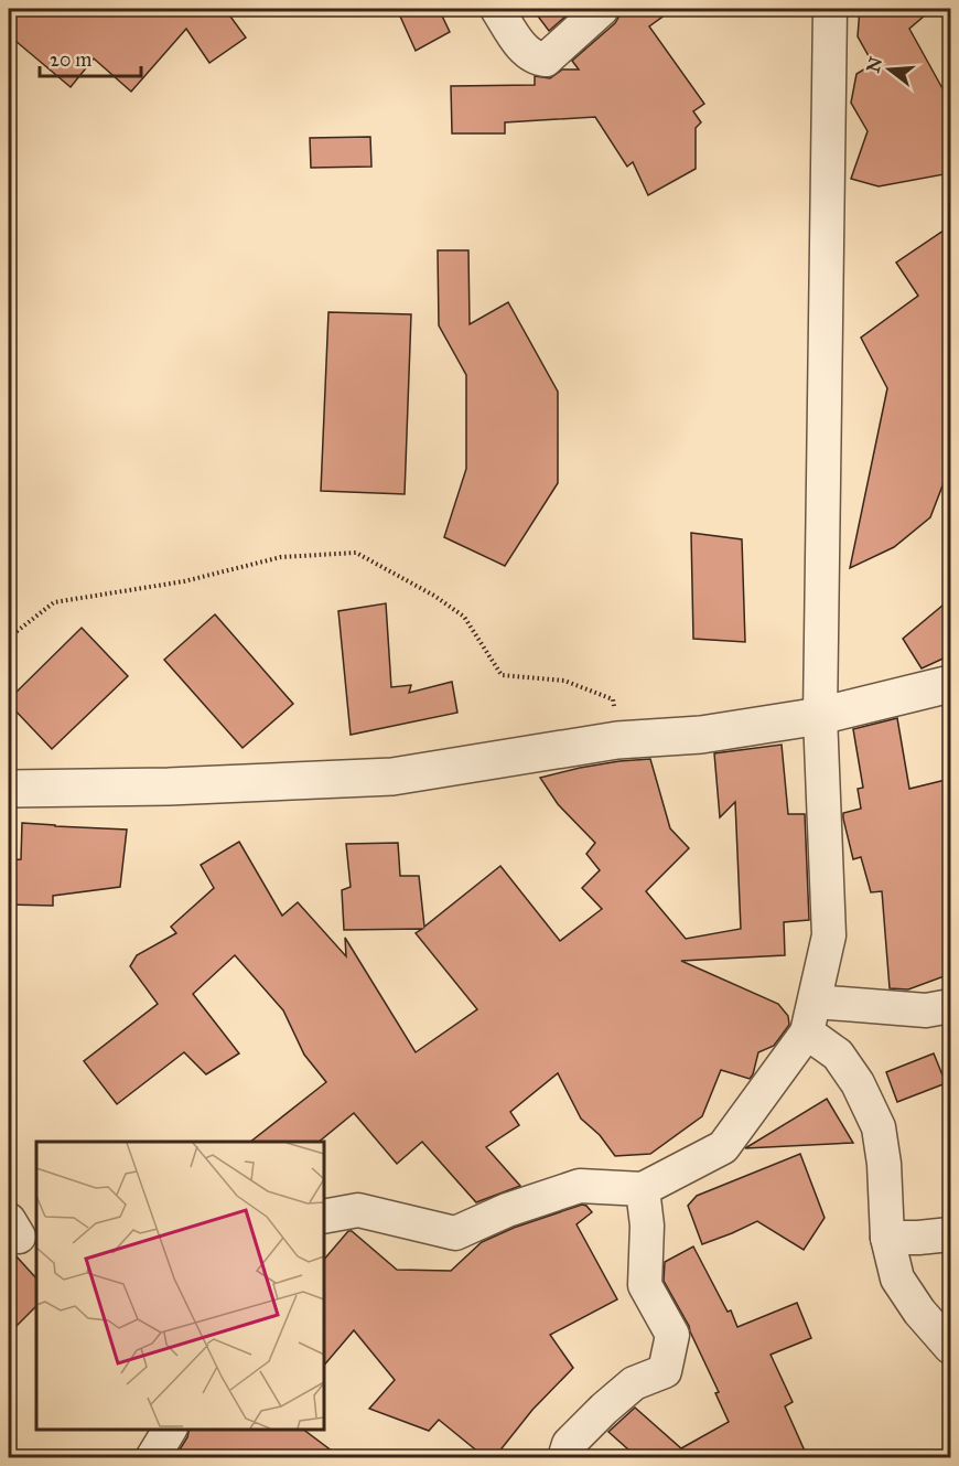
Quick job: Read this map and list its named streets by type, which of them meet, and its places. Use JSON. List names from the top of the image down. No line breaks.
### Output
{"scale_bar":"20 m","north":"left"}
